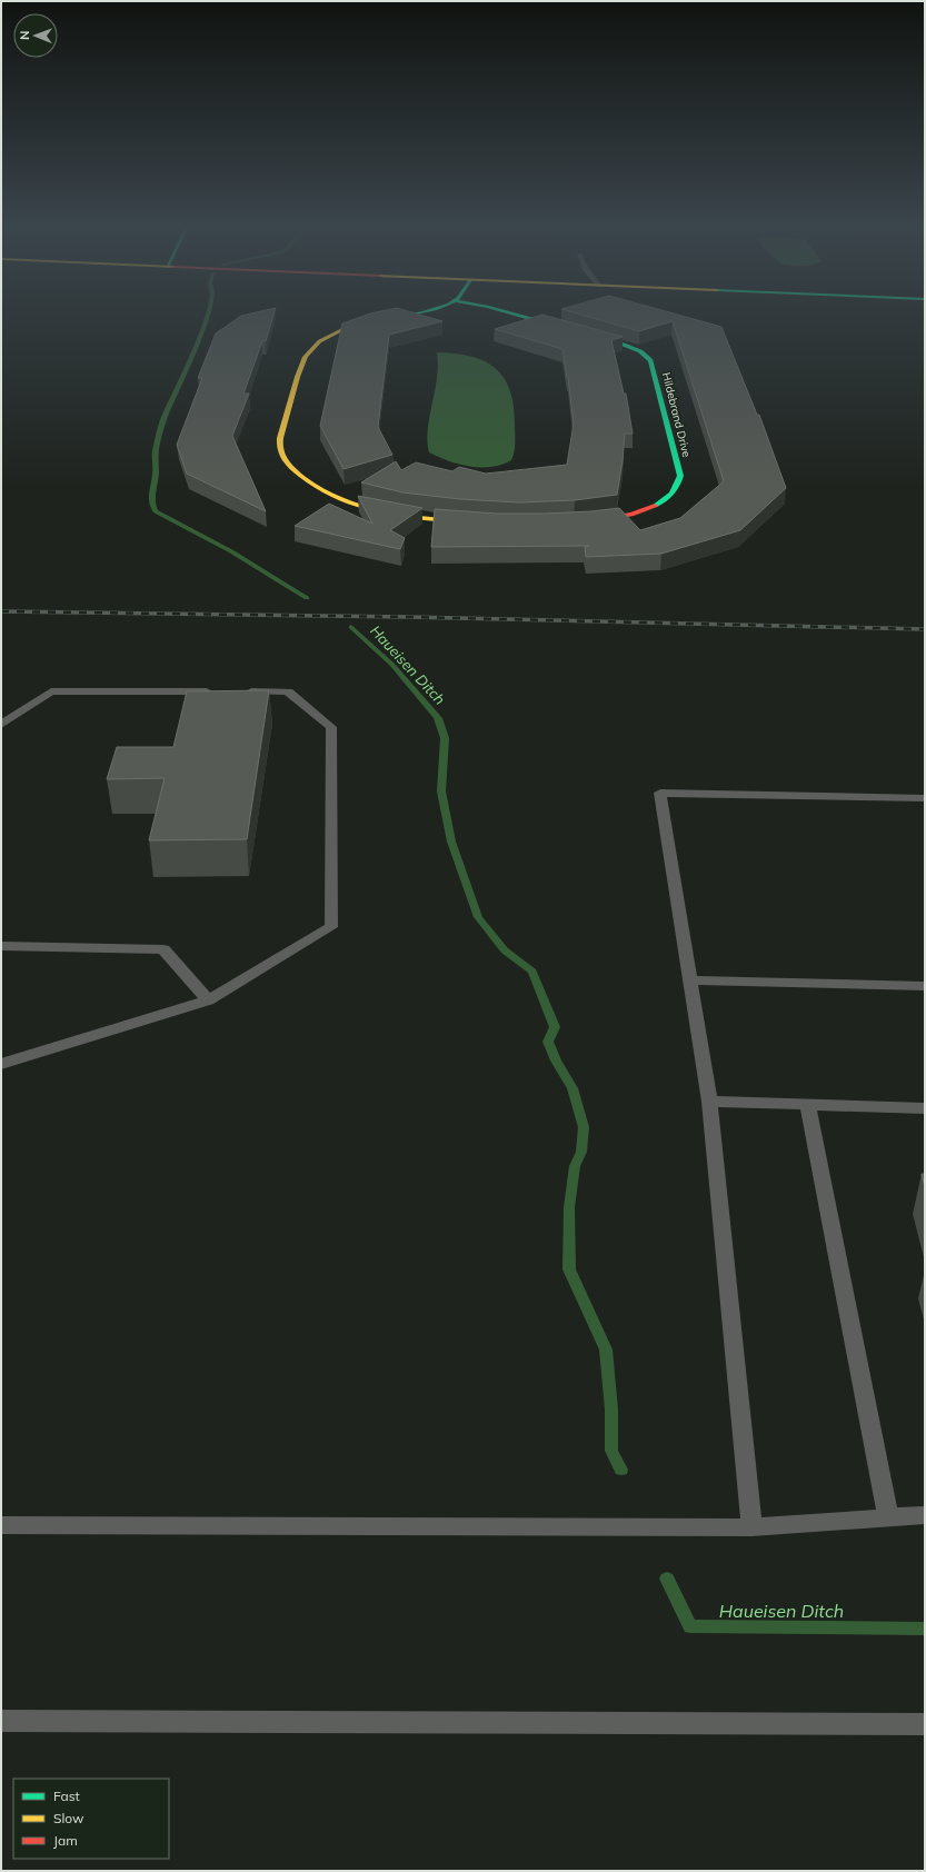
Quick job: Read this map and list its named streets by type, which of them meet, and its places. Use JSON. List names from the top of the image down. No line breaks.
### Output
{"streets":{"street":["Hildebrand Drive"]},"water":["Haueisen Ditch"],"legend":["Fast","Slow","Jam"],"north":"left"}
